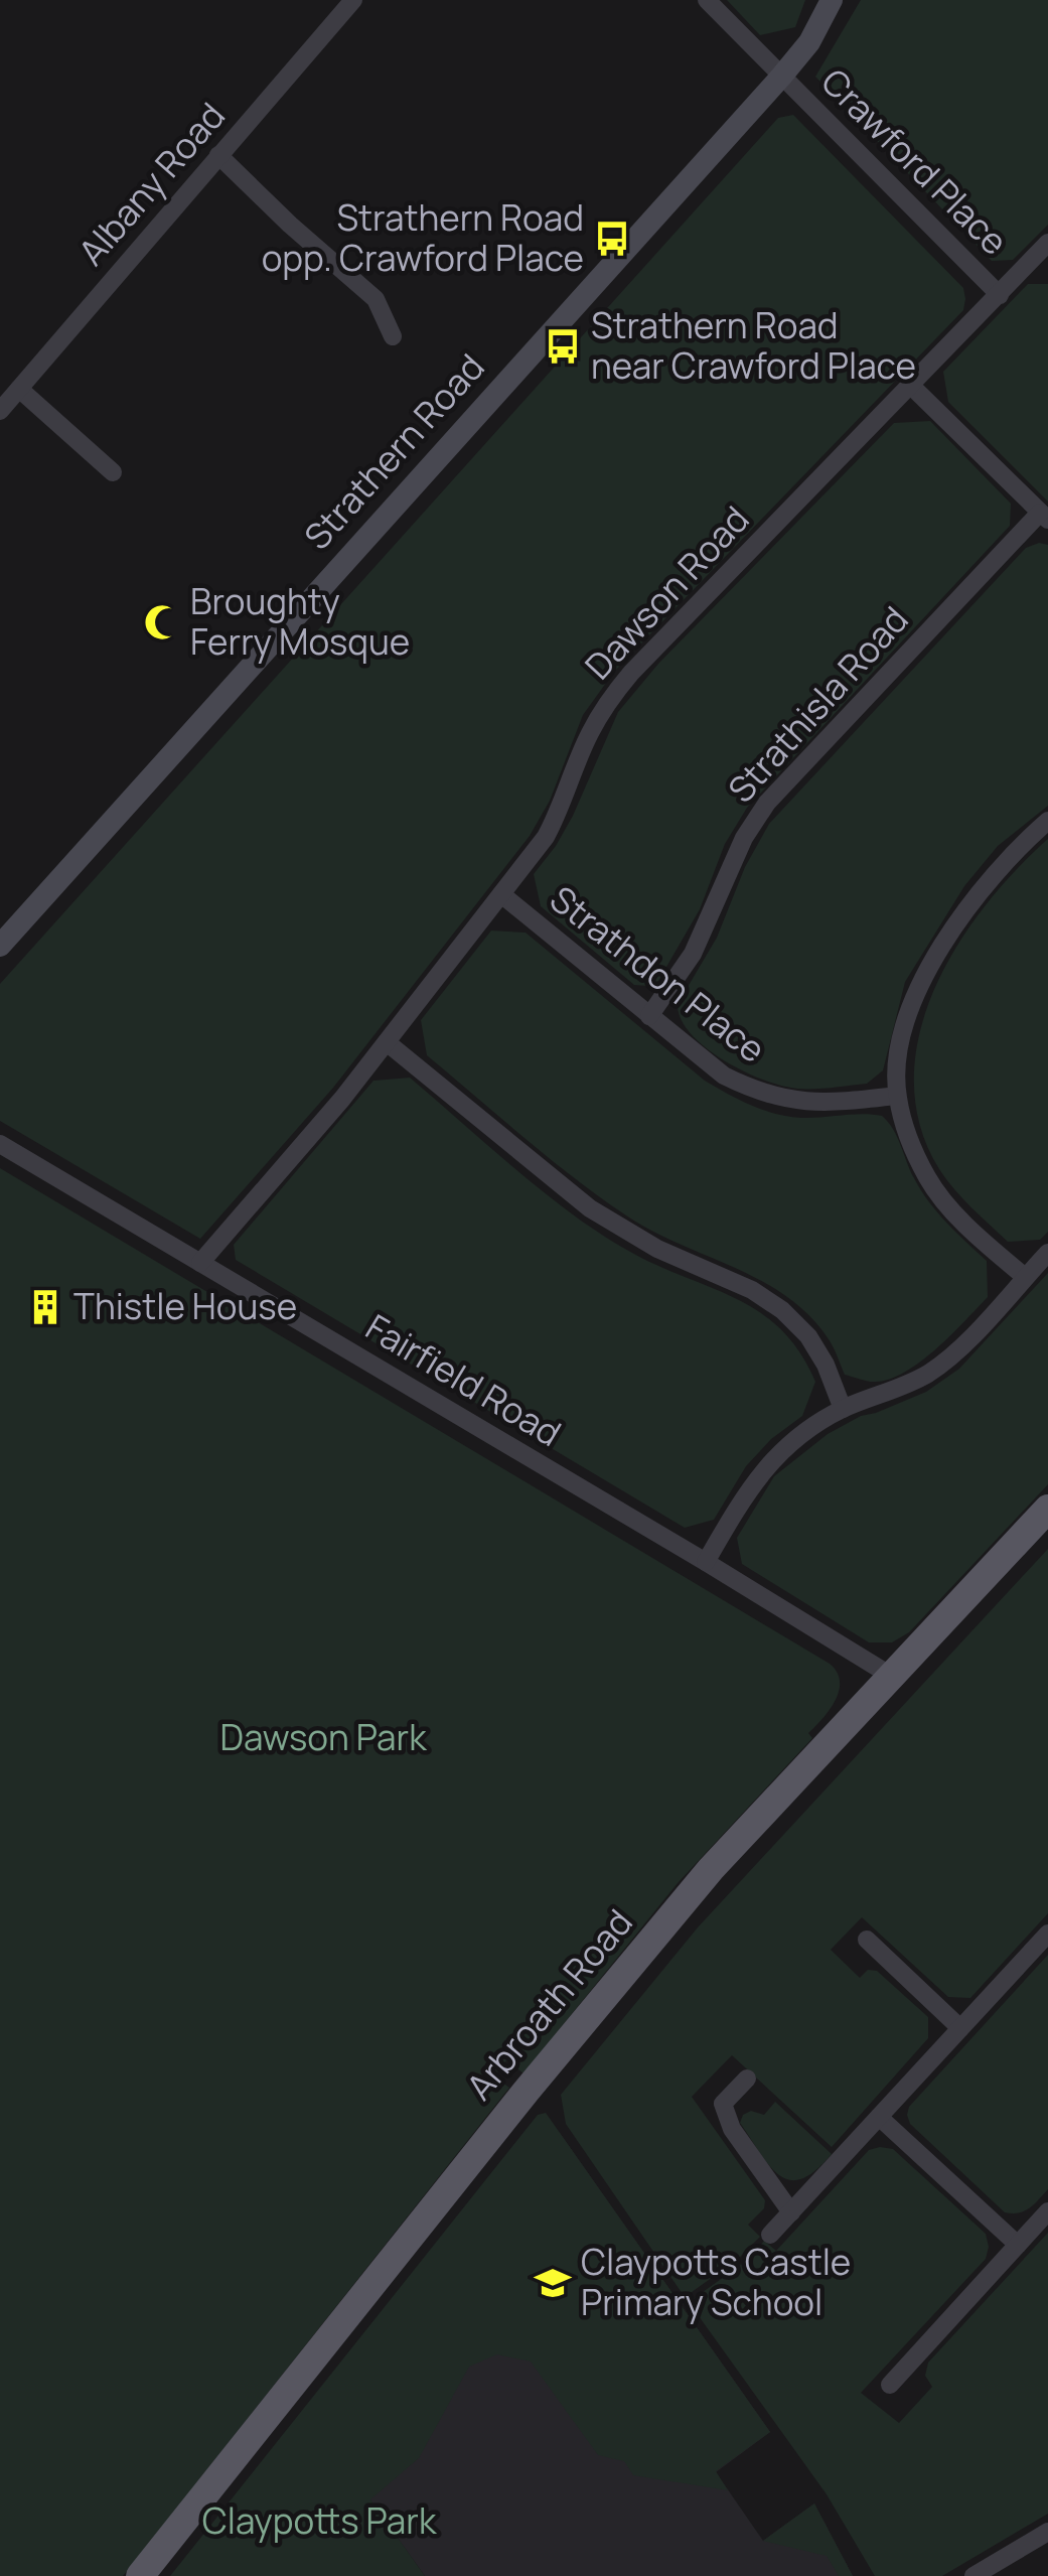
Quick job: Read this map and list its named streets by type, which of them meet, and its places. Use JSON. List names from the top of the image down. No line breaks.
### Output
{"streets":{"main road":["Arbroath Road"],"street":["Crawford Place","Albany Road","Strathern Road","Dawson Road","Strathisla Road","Strathdon Place","Fairfield Road"]},"crossings":[["Crawford Place","Strathern Road"],["Crawford Place","Dawson Road"],["Dawson Road","Strathdon Place"],["Dawson Road","Fairfield Road"],["Strathisla Road","Strathdon Place"],["Fairfield Road","Arbroath Road"]],"parks":["Dawson Park","Claypotts Park"],"places":{"bus stop":["Strathern Road opp. Crawford Place","Strathern Road near Crawford Place"],"mosque":["Broughty Ferry Mosque"],"building":["Thistle House"],"school or university":["Claypotts Castle Primary School"]}}
